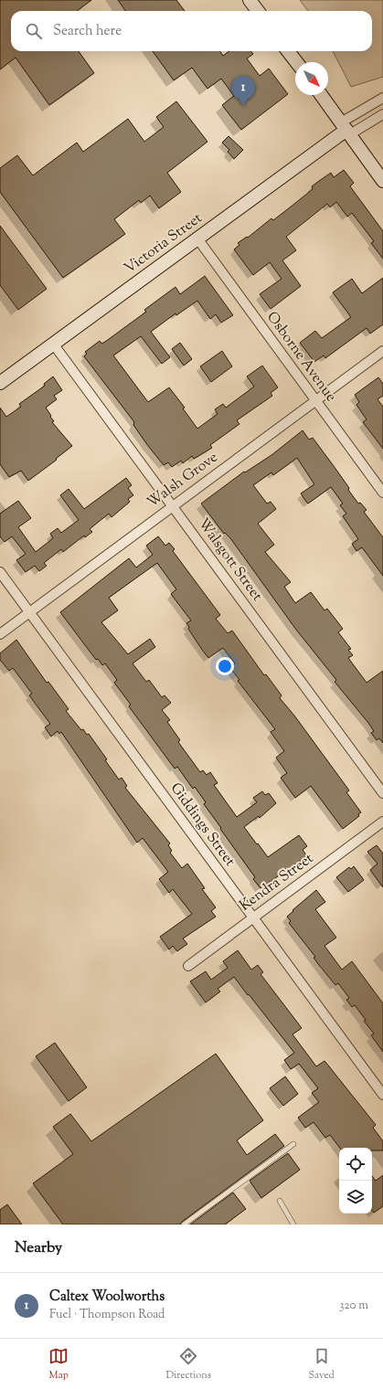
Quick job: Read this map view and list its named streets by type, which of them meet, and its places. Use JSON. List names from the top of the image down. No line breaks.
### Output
{"streets":{"street":["Victoria Street","Osborne Avenue","Walsh Grove","Walsgott Street","Giddings Street","Kendra Street"]},"crossings":[["Victoria Street","Osborne Avenue"],["Victoria Street","Walsgott Street"],["Osborne Avenue","Walsh Grove"],["Walsh Grove","Walsgott Street"],["Walsh Grove","Giddings Street"],["Giddings Street","Kendra Street"]],"north":"bottom right","page":{"search":"Search here","pins":"1","heading":"Nearby","list":[{"mark":"1","name":"Caltex Woolworths","note":"Fuel · Thompson Road","value":"320 m"}],"nav":["Map","Directions","Saved"]}}
